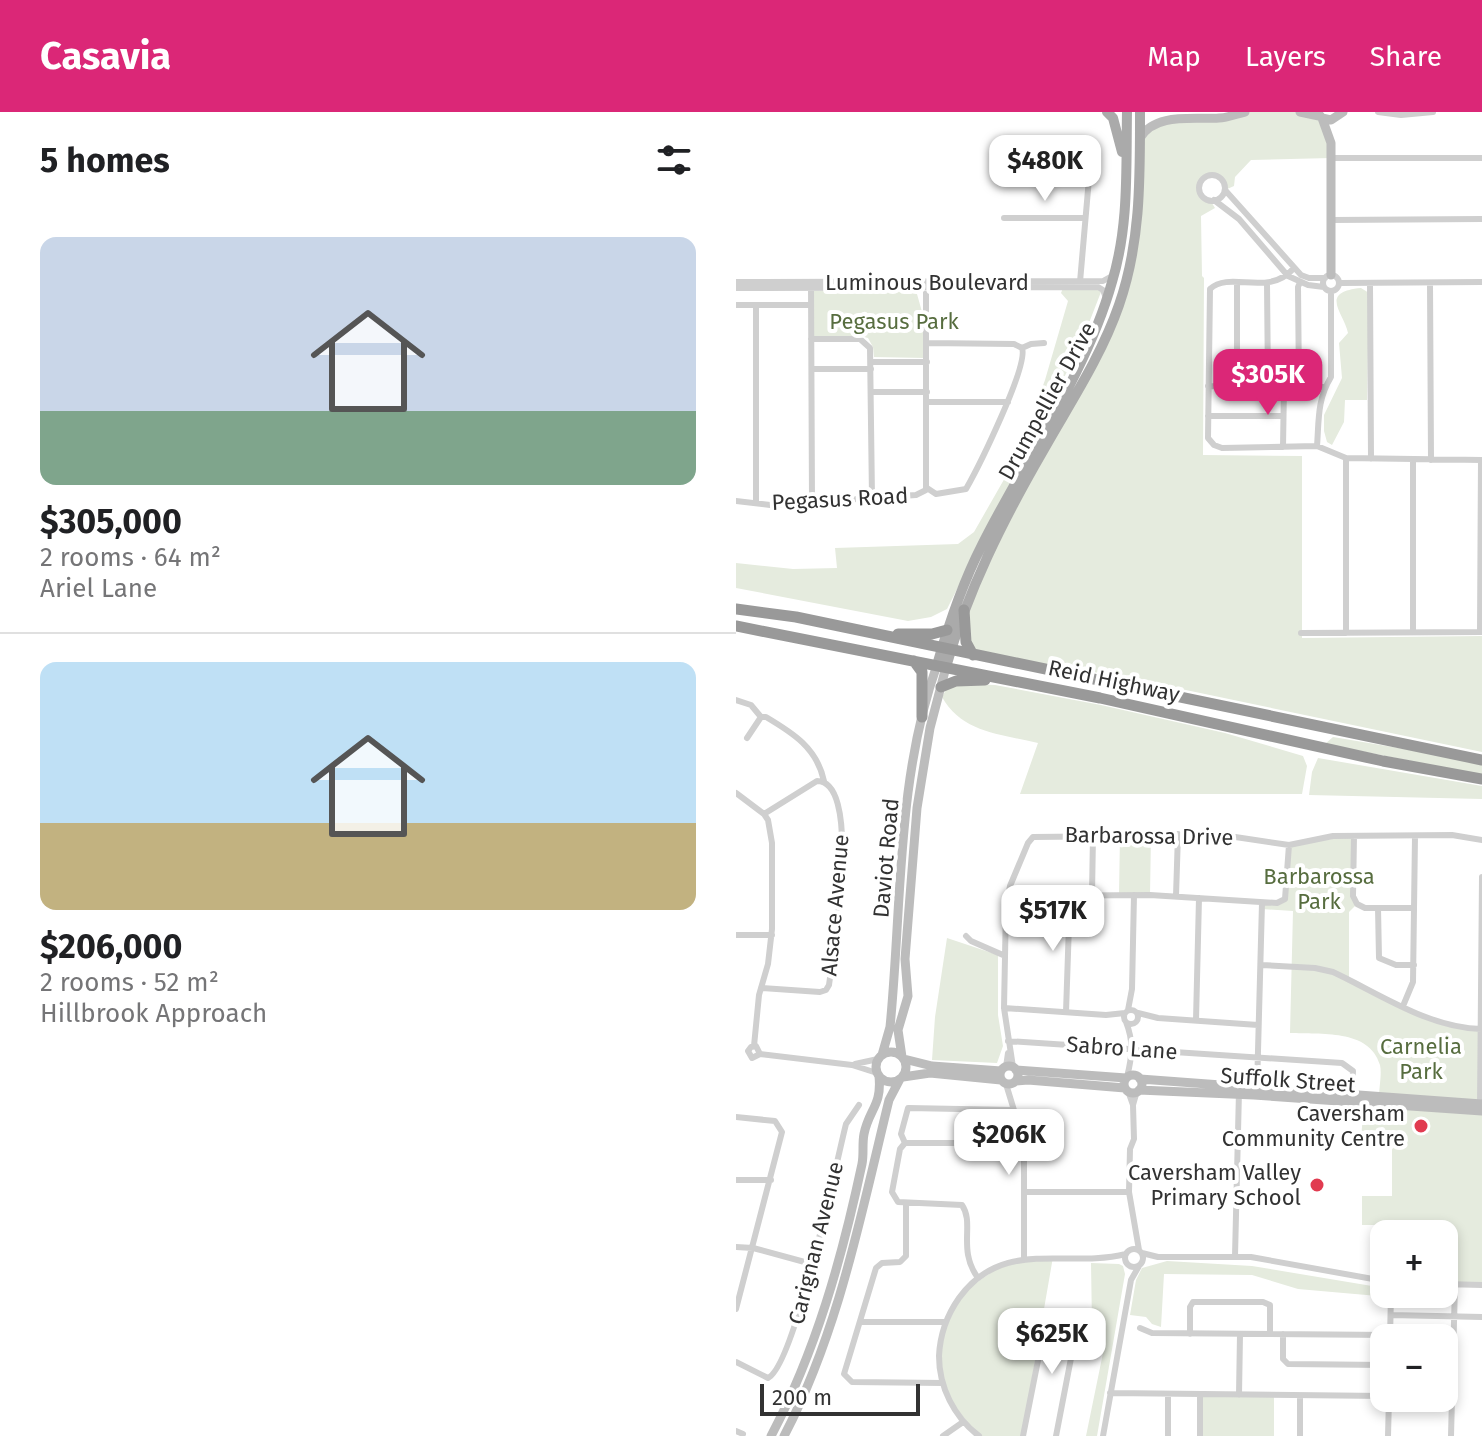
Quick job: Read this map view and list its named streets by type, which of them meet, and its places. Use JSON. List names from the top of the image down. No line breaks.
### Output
{"streets":{"highway":["Reid Highway"],"main road":["Drumpellier Drive"],"street":["Luminous Boulevard","Pegasus Road","Barbarossa Drive","Daviot Road","Alsace Avenue","Sabro Lane","Suffolk Street","Carignan Avenue"]},"crossings":[["Luminous Boulevard","Drumpellier Drive"],["Luminous Boulevard","Pegasus Road"],["Drumpellier Drive","Reid Highway"],["Reid Highway","Daviot Road"],["Barbarossa Drive","Sabro Lane"],["Barbarossa Drive","Suffolk Street"],["Daviot Road","Suffolk Street"],["Sabro Lane","Suffolk Street"]],"parks":["Pegasus Park","Barbarossa Park","Carnelia Park"],"places":["Caversham Community Centre","Caversham Valley Primary School"],"scale_bar":"200 m","page":{"header":"Casavia","nav":["Map","Layers","Share"],"heading":"5 homes","price":["$480K","$305K","$517K","$206K","$625K"],"list":[{"name":"$305,000","note":"2 rooms · 64 m² · Ariel Lane"},{"name":"$206,000","note":"2 rooms · 52 m² · Hillbrook Approach"}],"map_buttons":["+","−"],"scale":"200 m"}}
